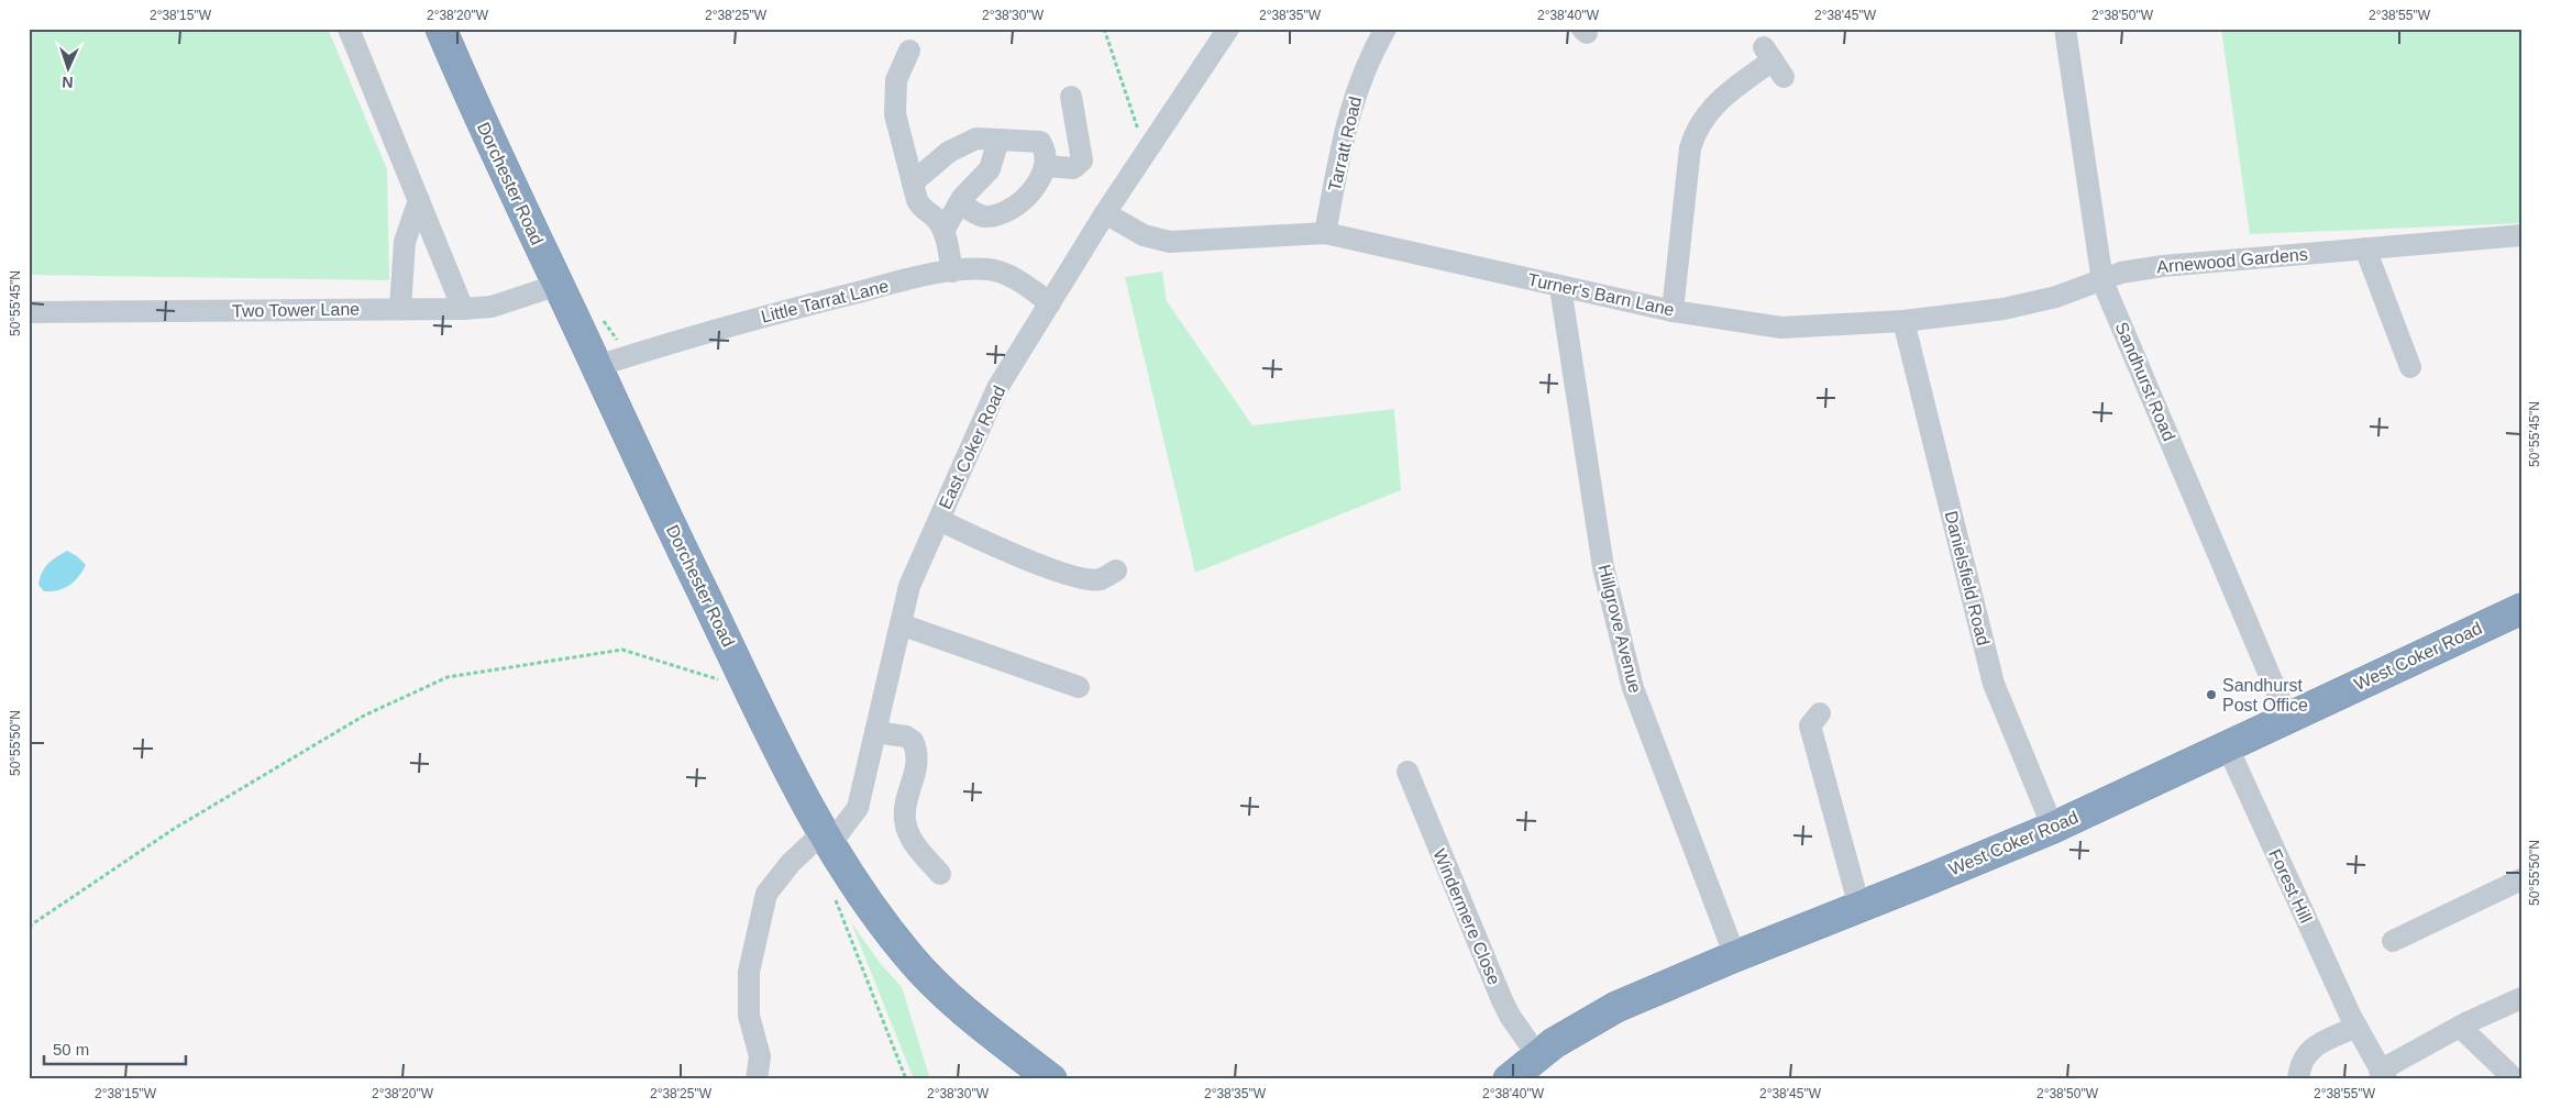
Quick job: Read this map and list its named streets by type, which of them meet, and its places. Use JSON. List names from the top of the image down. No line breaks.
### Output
{"streets":{"highway":["Dorchester Road","West Coker Road"],"street":["Tarratt Road","Arnewood Gardens","Turner's Barn Lane","Little Tarrat Lane","Two Tower Lane","Sandhurst Road","East Coker Road","Danielsfield Road","Hillgrove Avenue","Forest Hill","Windermere Close"]},"crossings":[["Tarratt Road","Turner's Barn Lane"],["Dorchester Road","Little Tarrat Lane"],["Dorchester Road","Two Tower Lane"],["Dorchester Road","East Coker Road"],["Arnewood Gardens","Turner's Barn Lane"],["Arnewood Gardens","Sandhurst Road"],["Turner's Barn Lane","Sandhurst Road"],["Turner's Barn Lane","East Coker Road"],["Turner's Barn Lane","Danielsfield Road"],["Turner's Barn Lane","Hillgrove Avenue"],["Little Tarrat Lane","East Coker Road"],["Sandhurst Road","West Coker Road"],["Danielsfield Road","West Coker Road"],["Hillgrove Avenue","West Coker Road"],["West Coker Road","Forest Hill"],["West Coker Road","Windermere Close"]],"places":["Sandhurst Post Office"],"scale_bar":"50 m","north":"bottom","coordinates":["2°38'15\"W","2°38'20\"W","2°38'25\"W","2°38'30\"W","2°38'35\"W","2°38'40\"W","2°38'45\"W","2°38'50\"W","2°38'55\"W","50°55'45\"N","50°55'50\"N"]}
